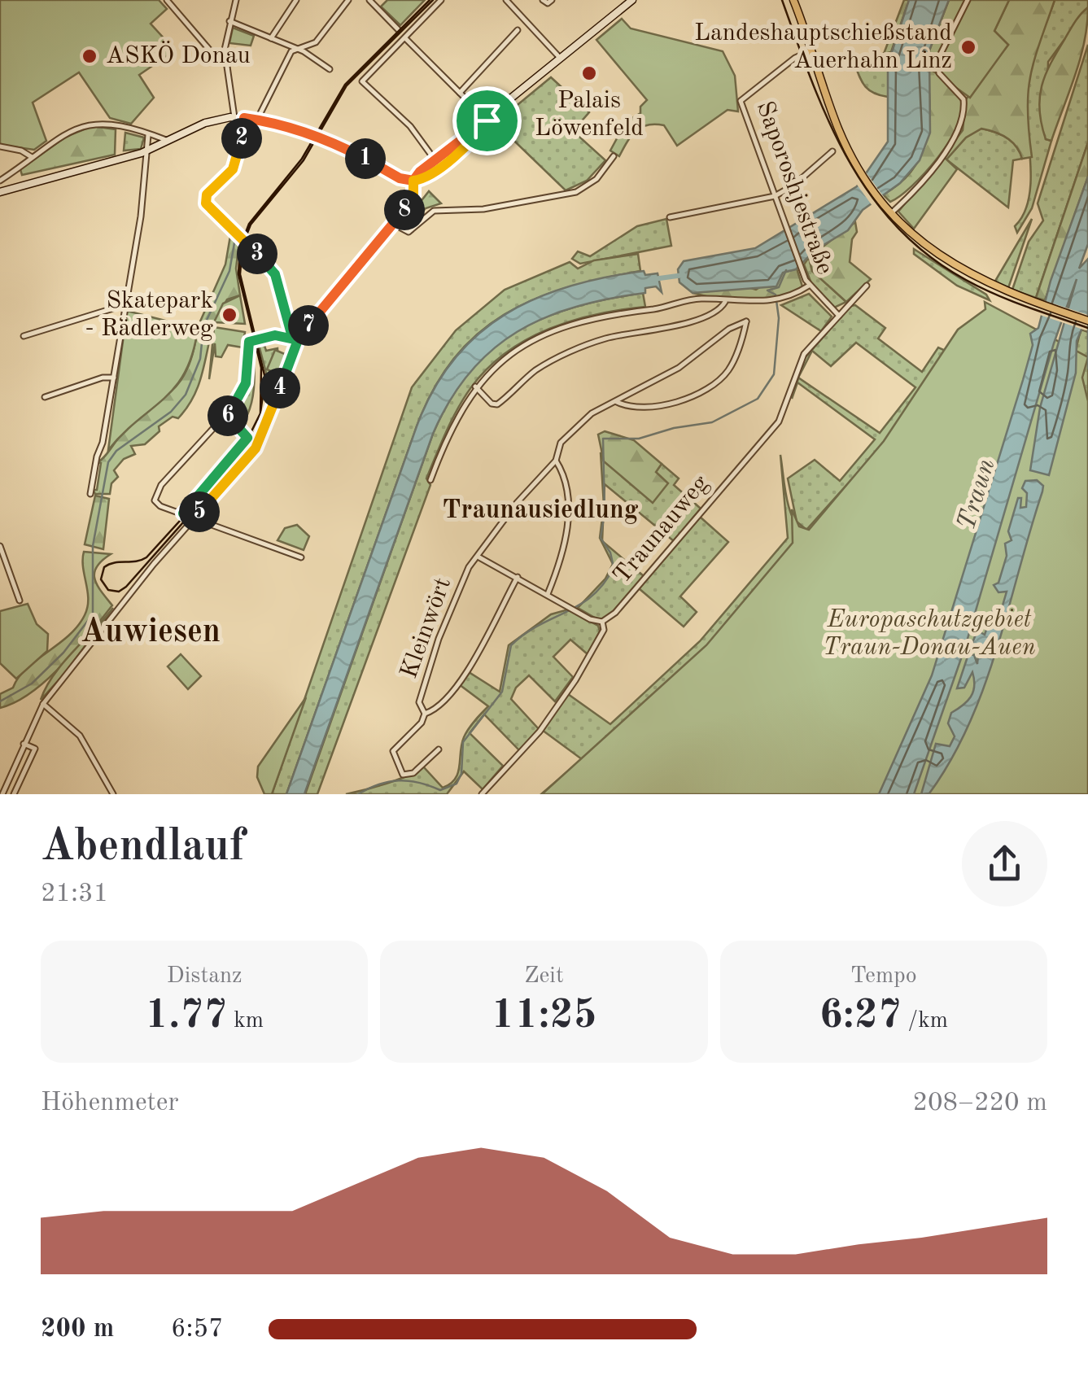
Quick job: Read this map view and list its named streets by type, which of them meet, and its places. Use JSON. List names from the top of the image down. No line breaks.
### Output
{"streets":{"street":["Saporoshjestraße","Traunauweg","Kleinwört"]},"crossings":[["Saporoshjestraße","Traunauweg"]],"districts":["Traunausiedlung","Auwiesen"],"water":["Traun"],"parks":["Europaschutzgebiet Traun-Donau-Auen"],"places":["Landeshauptschießstand Auerhahn Linz","ASKÖ Donau","Palais Löwenfeld","Skatepark - Rädlerweg"],"page":{"pins":["2","1","8","3","7","4","6","5"],"heading":["Abendlauf","21:31"],"stats":[["Distanz","1.77 km"],["Zeit","11:25"],["Tempo","6:27 /km"]],"chart":["Höhenmeter","208–220 m"],"list":[{"name":"200 m","note":"6:57"}]}}
